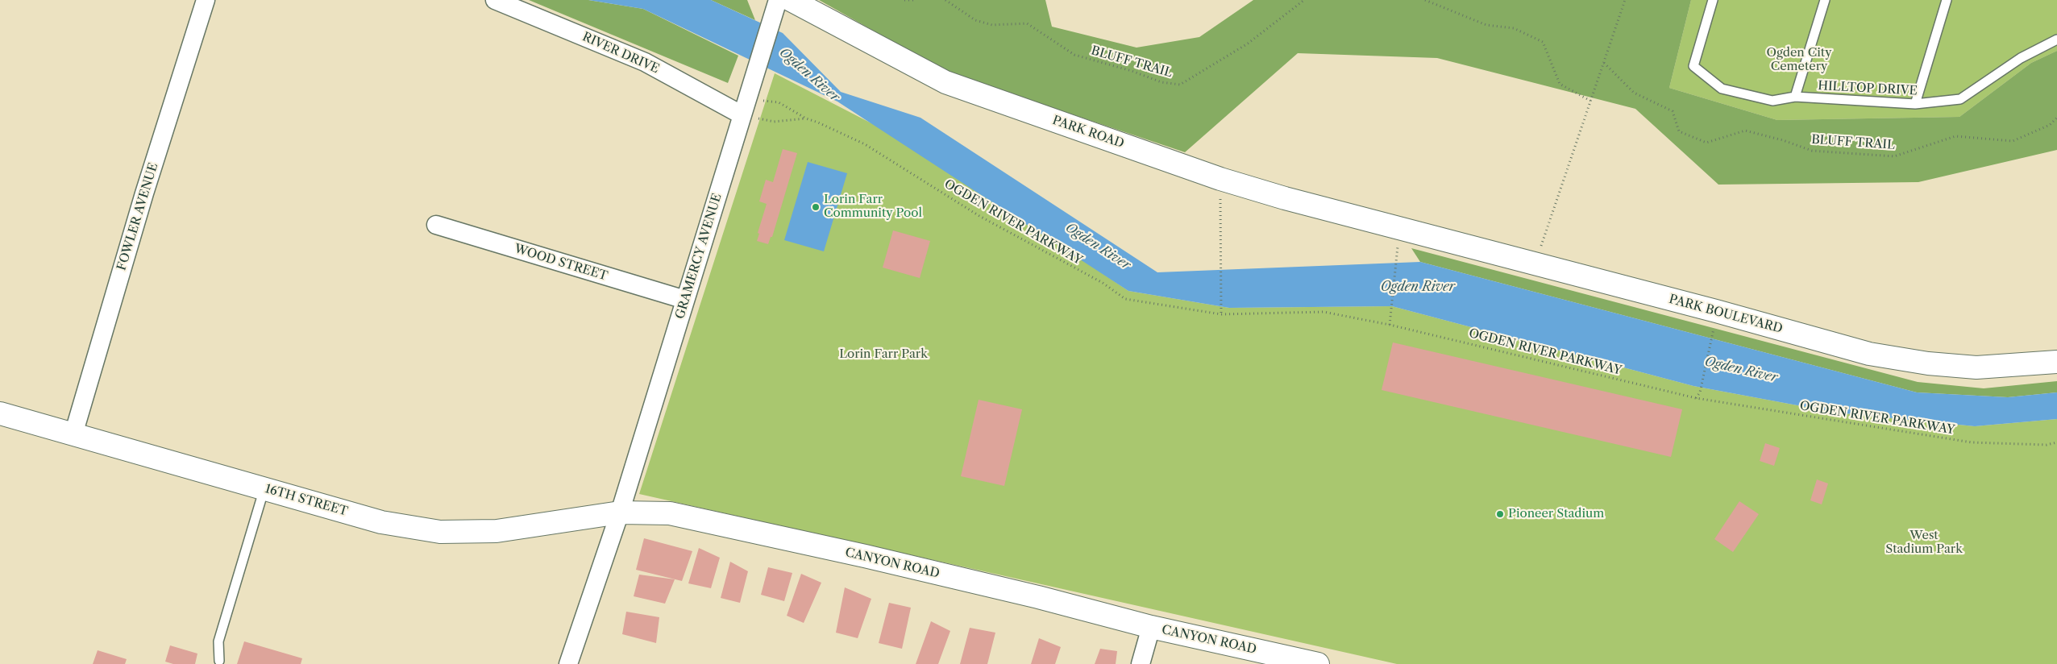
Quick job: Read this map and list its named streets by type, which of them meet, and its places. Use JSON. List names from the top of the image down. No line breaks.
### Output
{"streets":{"street":["RIVER DRIVE","PARK ROAD","FOWLER AVENUE","GRAMERCY AVENUE","WOOD STREET","PARK BOULEVARD","16TH STREET","CANYON ROAD"],"lane":["HILLTOP DRIVE"],"path":["BLUFF TRAIL","OGDEN RIVER PARKWAY"]},"crossings":[["RIVER DRIVE","GRAMERCY AVENUE"],["PARK ROAD","PARK BOULEVARD"],["FOWLER AVENUE","16TH STREET"],["GRAMERCY AVENUE","WOOD STREET"],["GRAMERCY AVENUE","16TH STREET"],["GRAMERCY AVENUE","CANYON ROAD"],["16TH STREET","CANYON ROAD"]],"water":["Ogden River"],"parks":["Ogden City Cemetery","Lorin Farr Park","West Stadium Park"],"places":["Lorin Farr Community Pool","Pioneer Stadium"]}
